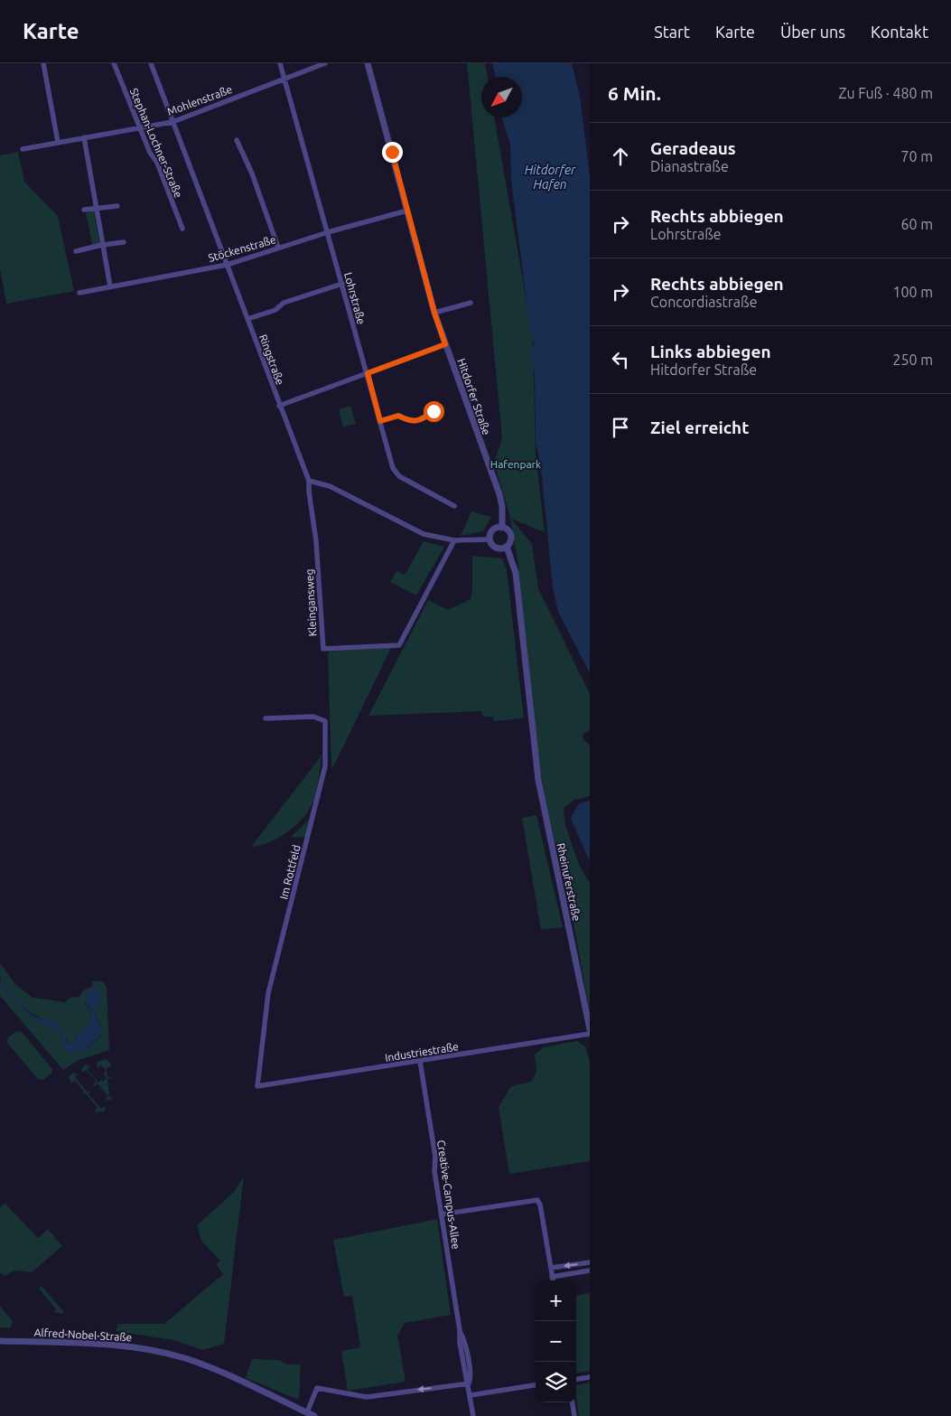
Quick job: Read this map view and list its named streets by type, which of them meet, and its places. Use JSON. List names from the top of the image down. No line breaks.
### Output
{"streets":{"street":["Mohlenstraße","Stephan-Lochner-Straße","Stöckenstraße","Lohrstraße","Ringstraße","Hitdorfer Straße","Kleingansweg","Im Rottfeld","Rheinuferstraße","Industriestraße","Creative-Campus-Allee","Alfred-Nobel-Straße"]},"crossings":[["Mohlenstraße","Stephan-Lochner-Straße"],["Mohlenstraße","Lohrstraße"],["Mohlenstraße","Ringstraße"],["Stöckenstraße","Lohrstraße"],["Stöckenstraße","Ringstraße"],["Stöckenstraße","Hitdorfer Straße"],["Ringstraße","Kleingansweg"],["Hitdorfer Straße","Rheinuferstraße"],["Im Rottfeld","Industriestraße"],["Industriestraße","Creative-Campus-Allee"]],"water":["Hitdorfer Hafen"],"parks":["Hafenpark"],"north":"bottom left","page":{"header":"Karte","nav":["Start","Karte","Über uns","Kontakt"],"heading":["6 Min.","Zu Fuß · 480 m"],"list":[["Geradeaus","Dianastraße","70 m"],["Rechts abbiegen","Lohrstraße","60 m"],["Rechts abbiegen","Concordiastraße","100 m"],["Links abbiegen","Hitdorfer Straße","250 m"],"Ziel erreicht"],"map_buttons":["+","−"]}}
